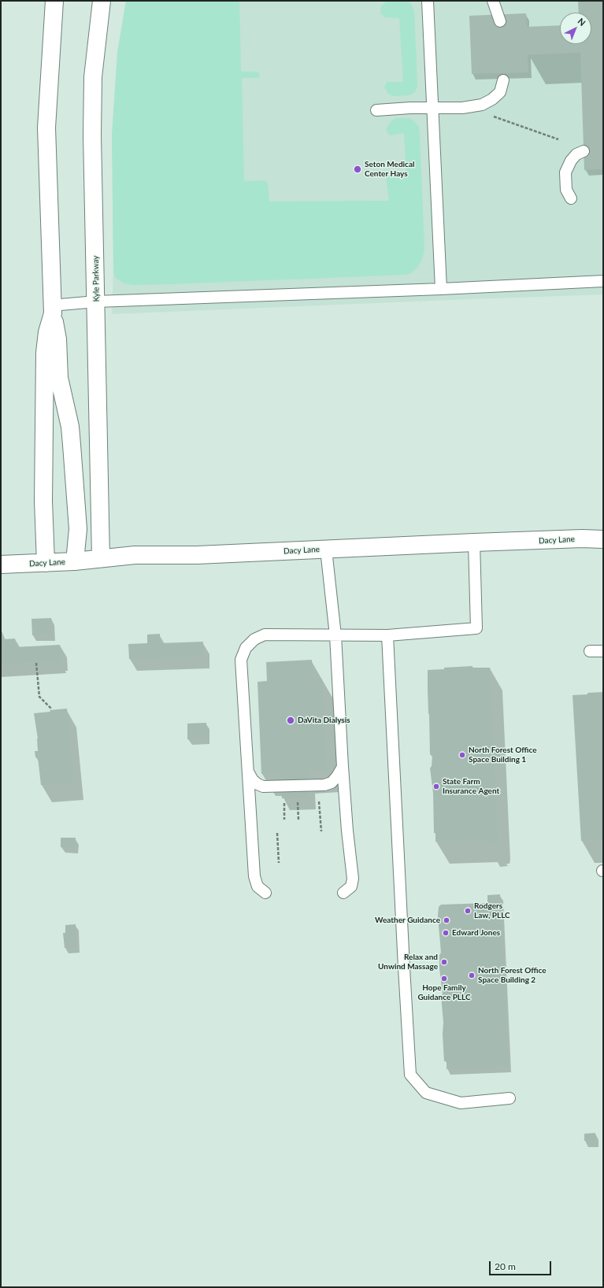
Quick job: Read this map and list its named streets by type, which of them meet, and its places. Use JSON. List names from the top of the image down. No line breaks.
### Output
{"streets":{"street":["Kyle Parkway","Dacy Lane"]},"crossings":[["Kyle Parkway","Dacy Lane"]],"places":["Seton Medical Center Hays","DaVita Dialysis","North Forest Office Space Building 1","State Farm Insurance Agent","Rodgers Law, PLLC","Weather Guidance","Edward Jones","Relax and Unwind Massage","North Forest Office Space Building 2","Hope Family Guidance PLLC"],"scale_bar":"20 m","north":"top right"}
